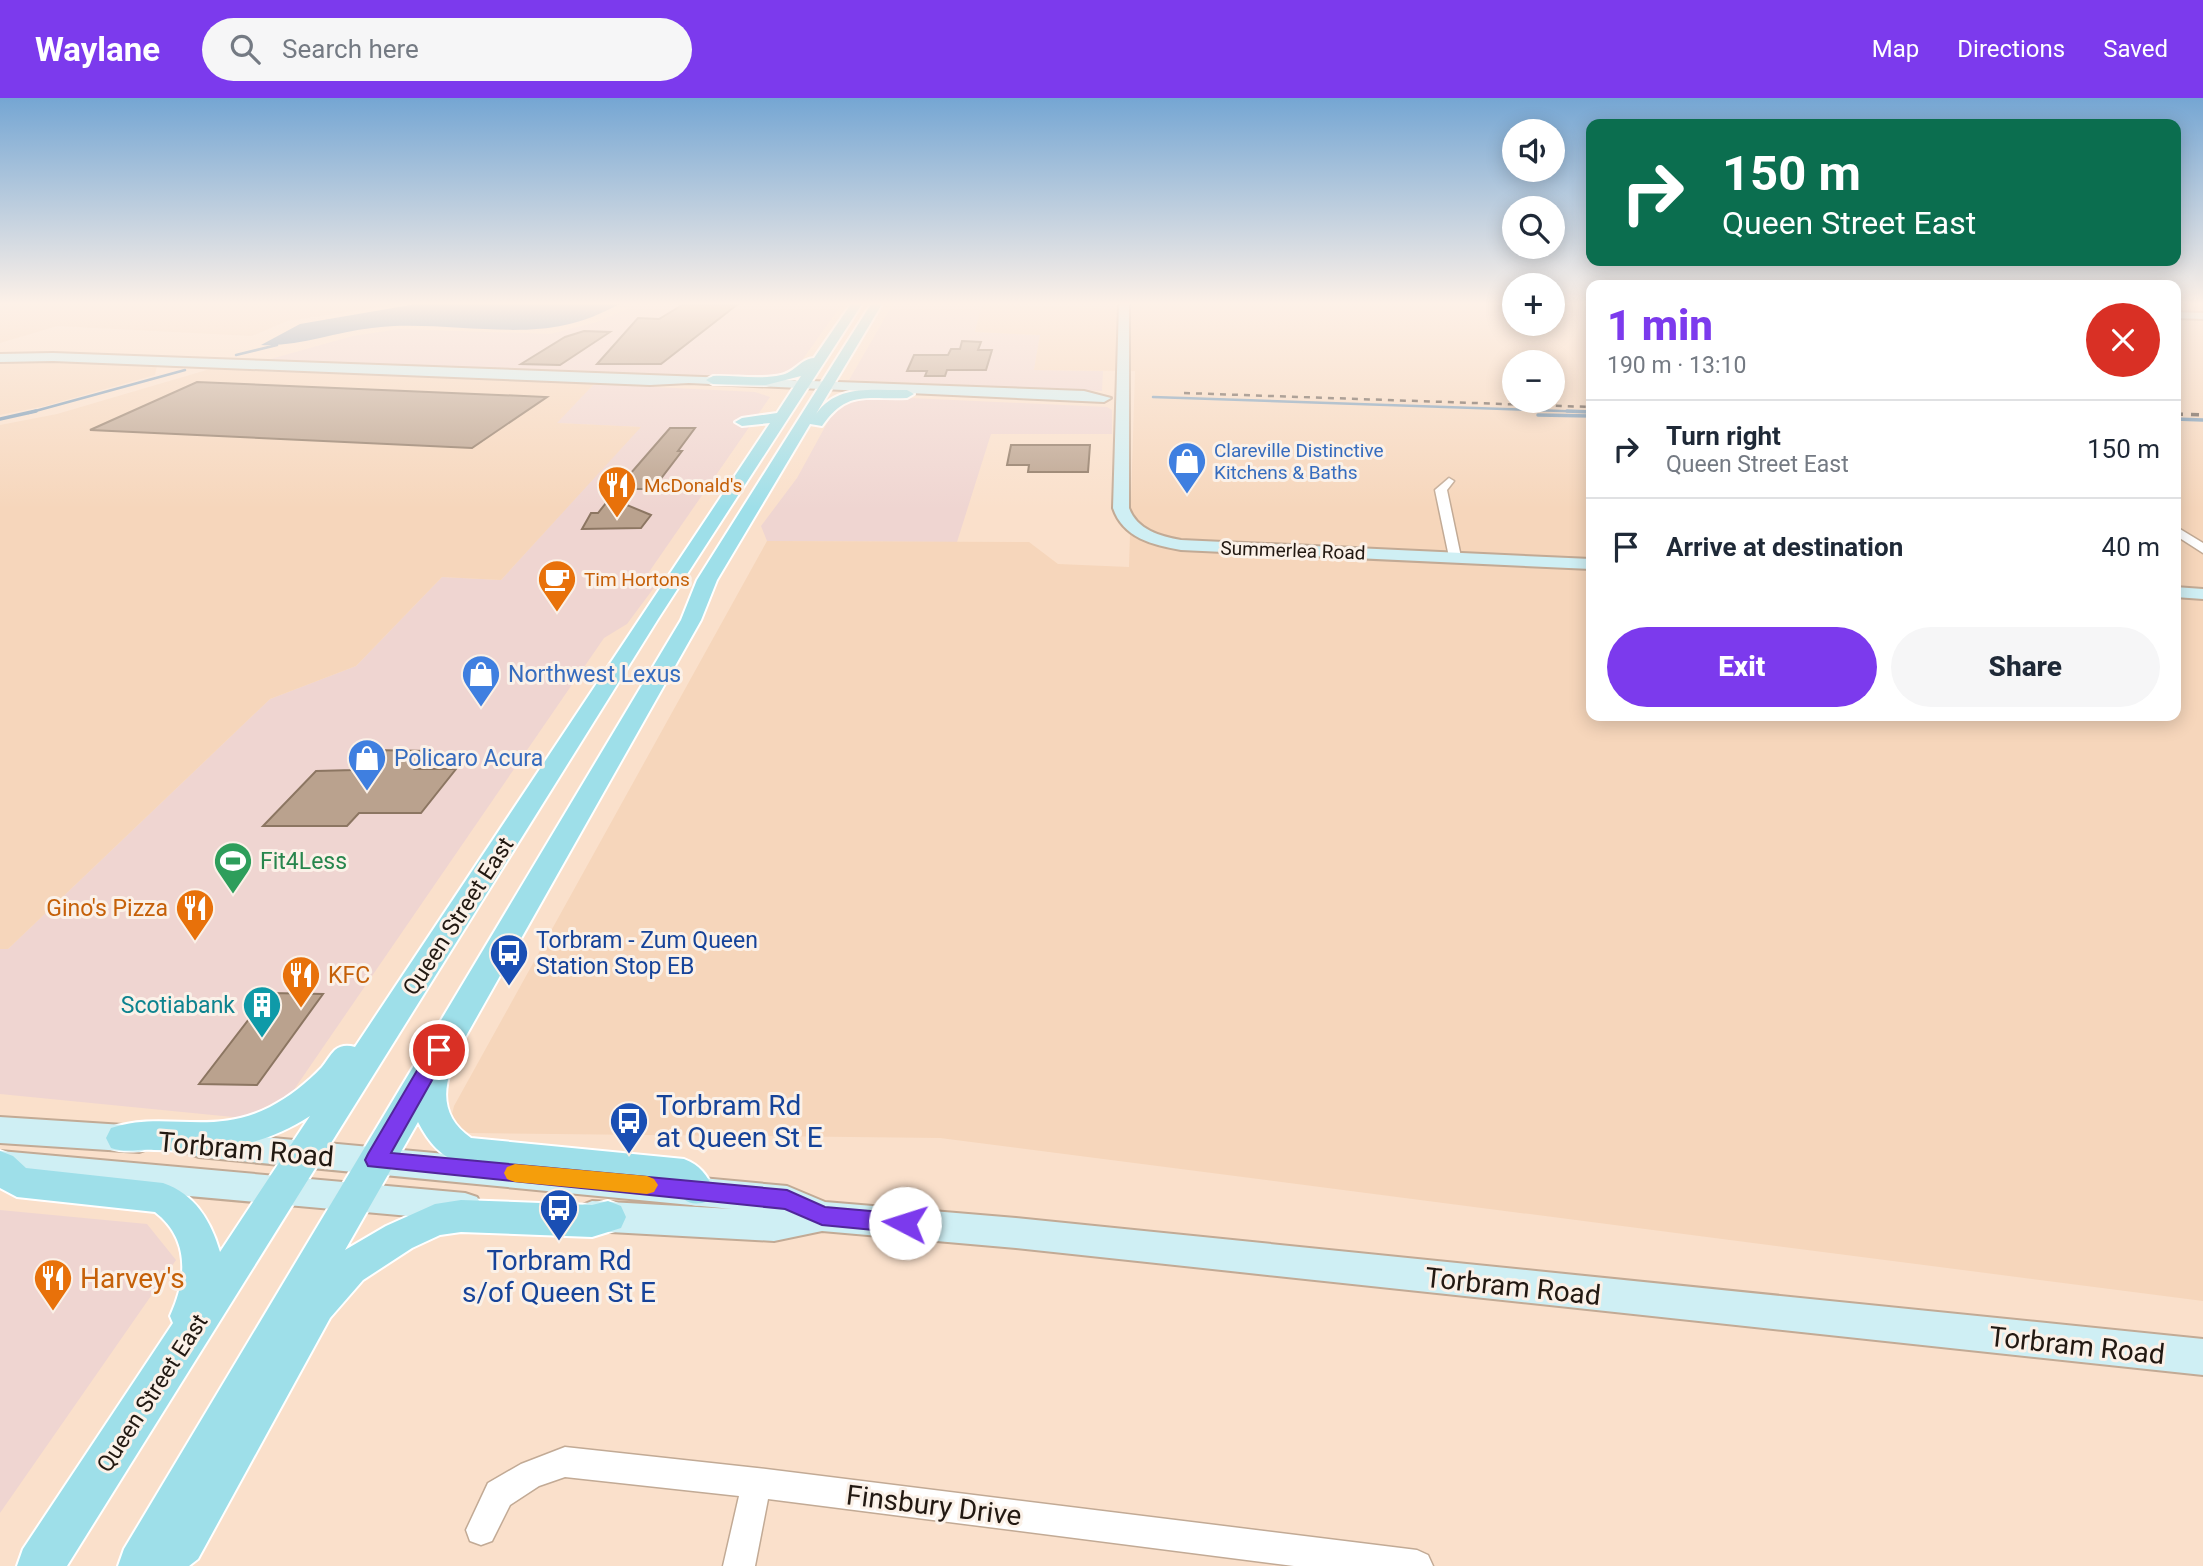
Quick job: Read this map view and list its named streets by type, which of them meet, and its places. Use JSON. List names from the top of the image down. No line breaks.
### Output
{"streets":{"main road":["Queen Street East"],"street":["Summerlea Road","Torbram Road","Finsbury Drive"]},"crossings":[["Queen Street East","Torbram Road"]],"places":{"shop":["Clareville Distinctive Kitchens & Baths","Northwest Lexus","Policaro Acura"],"restaurant":["McDonald's","Gino's Pizza","KFC","Harvey's"],"cafe":["Tim Hortons"],"sports":["Fit4Less"],"bus stop":["Torbram - Zum Queen Station Stop EB","Torbram Rd at Queen St E","Torbram Rd s/of Queen St E"],"building":["Scotiabank"]},"page":{"header":"Waylane","search":"Search here","nav":["Map","Directions","Saved"],"map_buttons":["+","−"],"turn":["150 m","Queen Street East"],"heading":["1 min","190 m · 13:10"],"list":[{"name":"Turn right","note":"Queen Street East","value":"150 m"},{"name":"Arrive at destination","value":"40 m"}],"buttons":["Exit","Share"]}}
